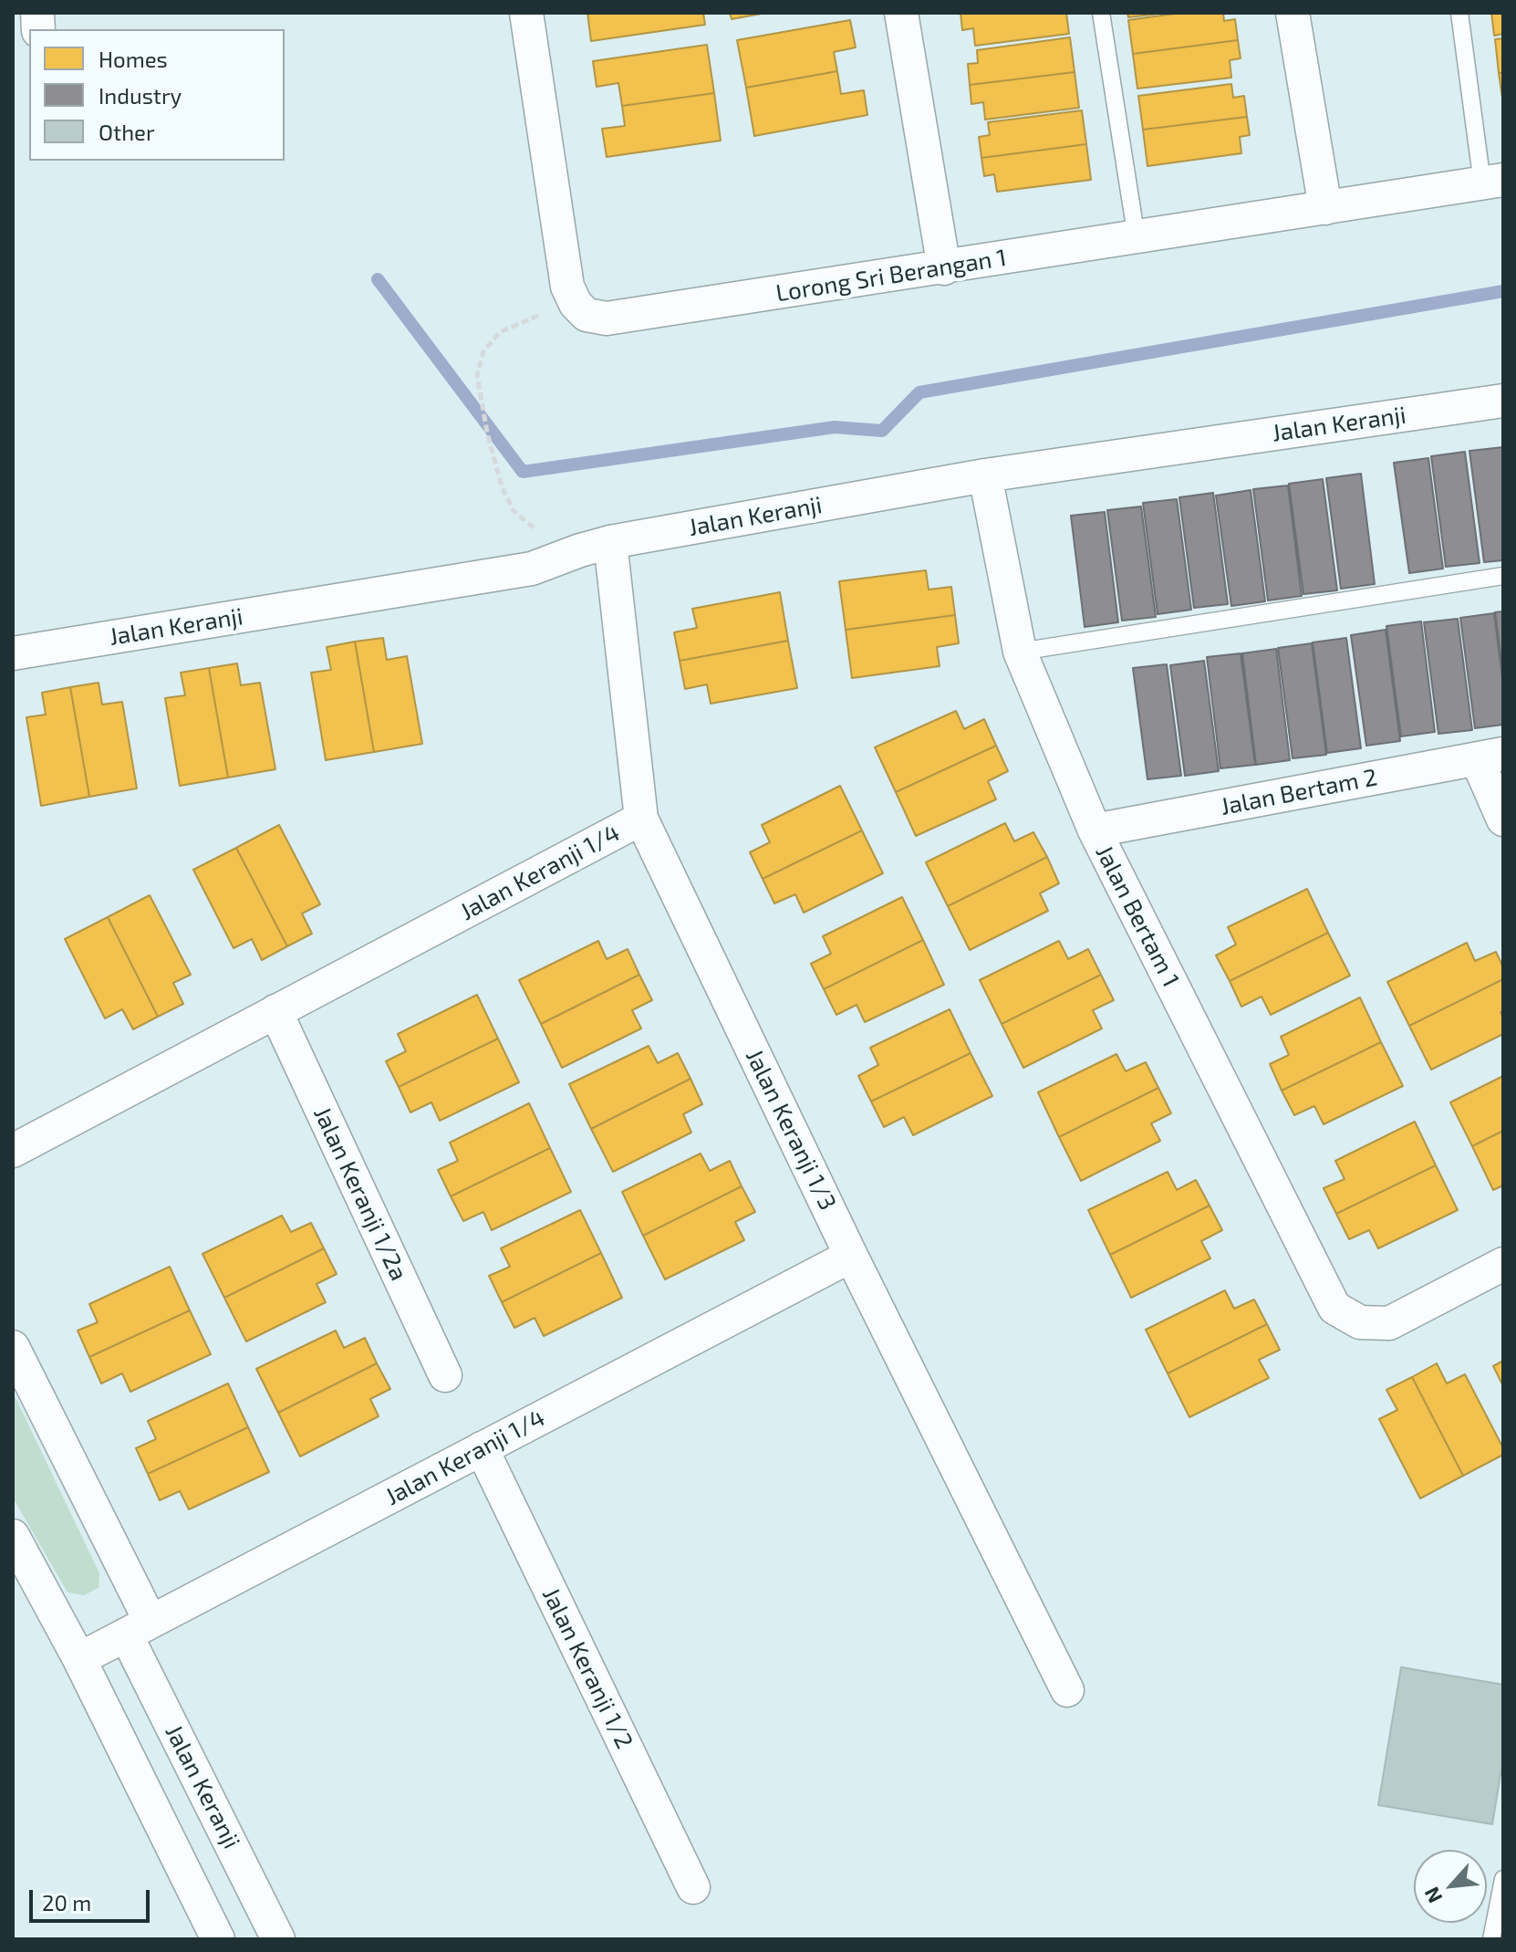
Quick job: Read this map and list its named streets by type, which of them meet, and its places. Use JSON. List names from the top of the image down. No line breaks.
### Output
{"streets":{"street":["Lorong Sri Berangan 1","Jalan Keranji","Jalan Bertam 2","Jalan Keranji 1/4","Jalan Bertam 1","Jalan Keranji 1/3","Jalan Keranji 1/2a","Jalan Keranji 1/2"]},"crossings":[["Jalan Keranji","Jalan Keranji 1/4"],["Jalan Keranji","Jalan Bertam 1"],["Jalan Keranji","Jalan Keranji 1/3"],["Jalan Bertam 2","Jalan Bertam 1"],["Jalan Keranji 1/4","Jalan Keranji 1/3"],["Jalan Keranji 1/4","Jalan Keranji 1/2a"],["Jalan Keranji 1/4","Jalan Keranji 1/2"]],"legend":["Homes","Industry","Other"],"scale_bar":"20 m","north":"bottom left"}
